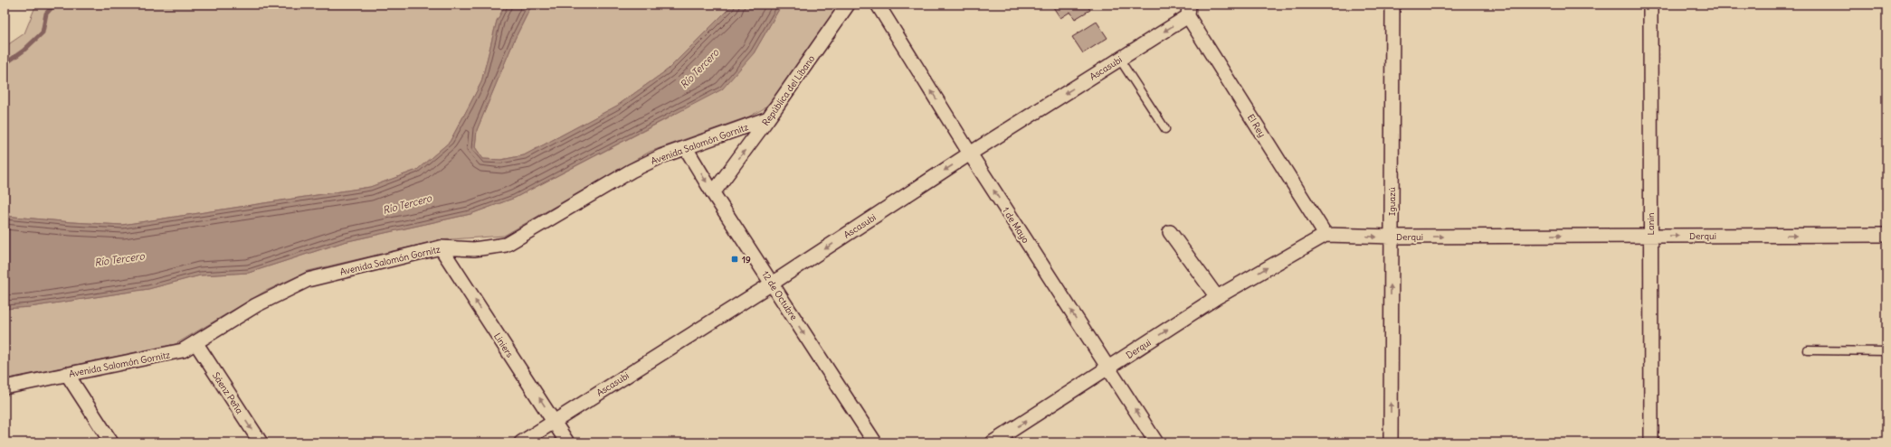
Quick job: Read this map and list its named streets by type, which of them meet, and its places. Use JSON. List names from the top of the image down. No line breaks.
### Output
{"streets":{"street":["Ascasubi","República del Líbano","El Rey","Avenida Salomón Gornitz","Iguazú","Lanin","1 de Mayo","Derqui","12 de Octubre","Liniers","Sáenz Peña"]},"crossings":[["Ascasubi","El Rey"],["Ascasubi","1 de Mayo"],["Ascasubi","12 de Octubre"],["Ascasubi","Liniers"],["República del Líbano","Avenida Salomón Gornitz"],["República del Líbano","12 de Octubre"],["El Rey","Derqui"],["Avenida Salomón Gornitz","12 de Octubre"],["Avenida Salomón Gornitz","Liniers"],["Avenida Salomón Gornitz","Sáenz Peña"],["Iguazú","Derqui"],["Lanin","Derqui"],["1 de Mayo","Derqui"]],"one_way":["Ascasubi","República del Líbano","Iguazú","1 de Mayo","Derqui","12 de Octubre","Liniers","Sáenz Peña"],"water":["Río Tercero"],"places":{"transit":["19"]}}
